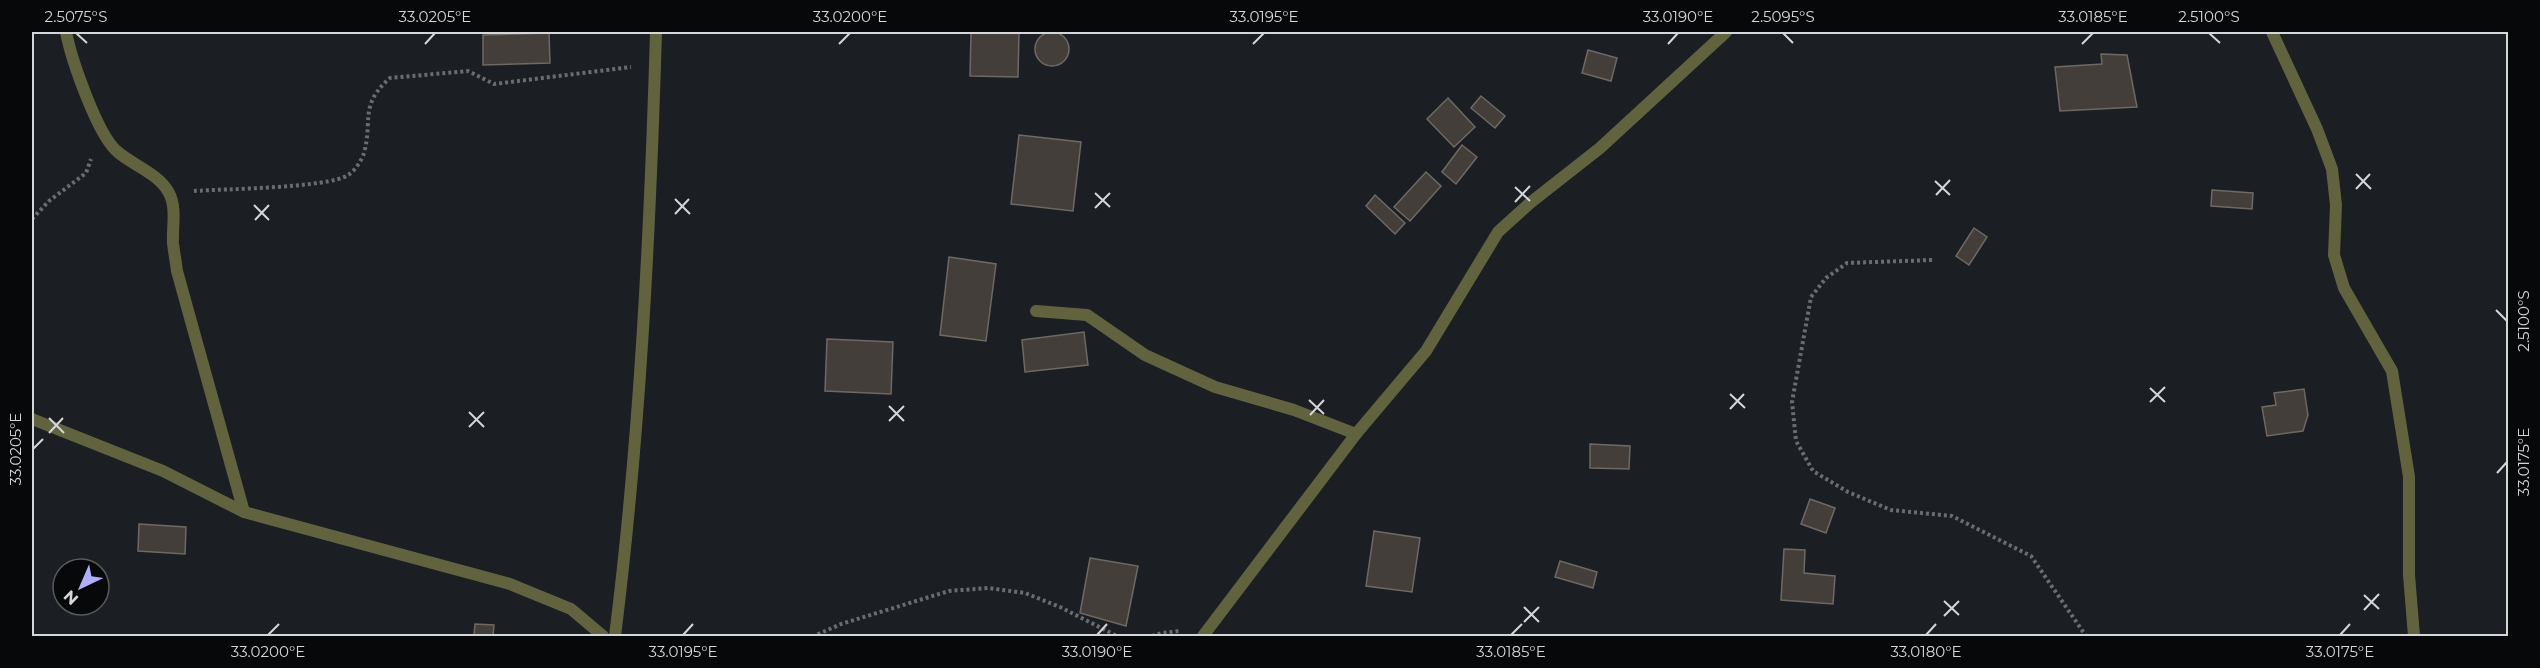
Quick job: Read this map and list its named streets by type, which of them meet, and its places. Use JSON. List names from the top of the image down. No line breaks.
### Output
{"north":"bottom left","coordinates":["2.5075°S","33.0205°E","33.0200°E","33.0195°E","33.0190°E","2.5095°S","33.0185°E","2.5100°S","33.0175°E","33.0180°E"]}
